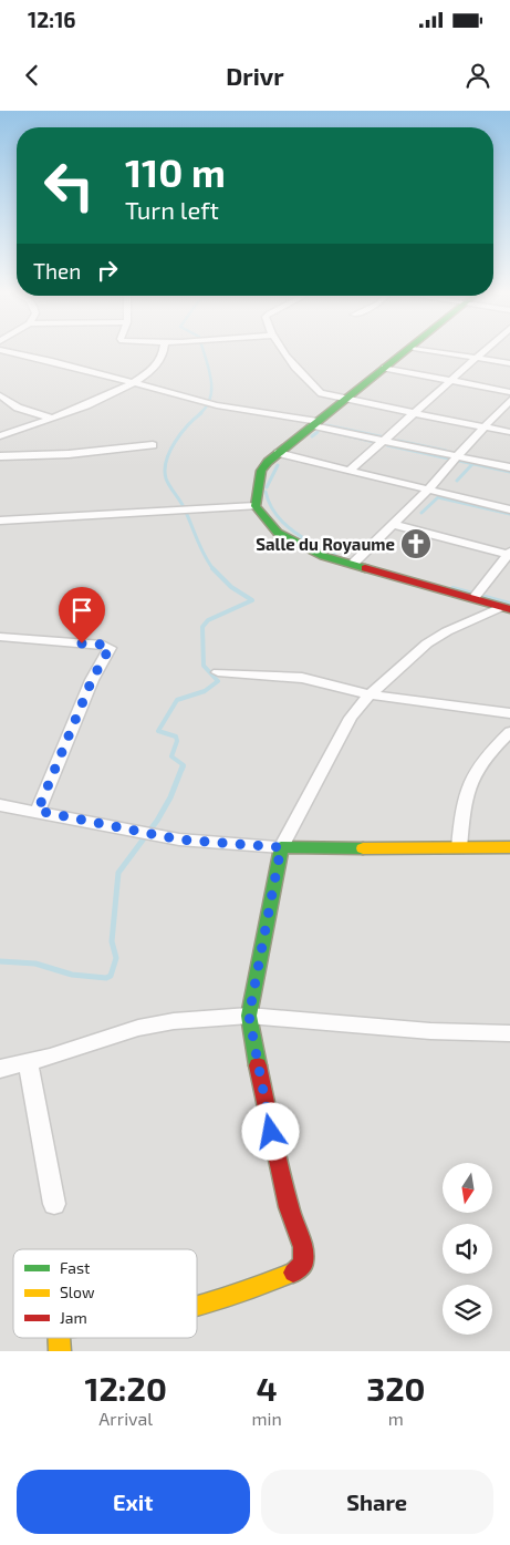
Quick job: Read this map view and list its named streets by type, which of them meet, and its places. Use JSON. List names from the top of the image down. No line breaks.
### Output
{"places":{"church":["Salle du Royaume"]},"legend":["Fast","Slow","Jam"],"north":"bottom","page":{"status":"12:16","header":"Drivr","turn":["110 m","Turn left"],"then":"Then","eta":["12:20","Arrival","4","min","320","m"],"buttons":["Exit","Share"]}}
